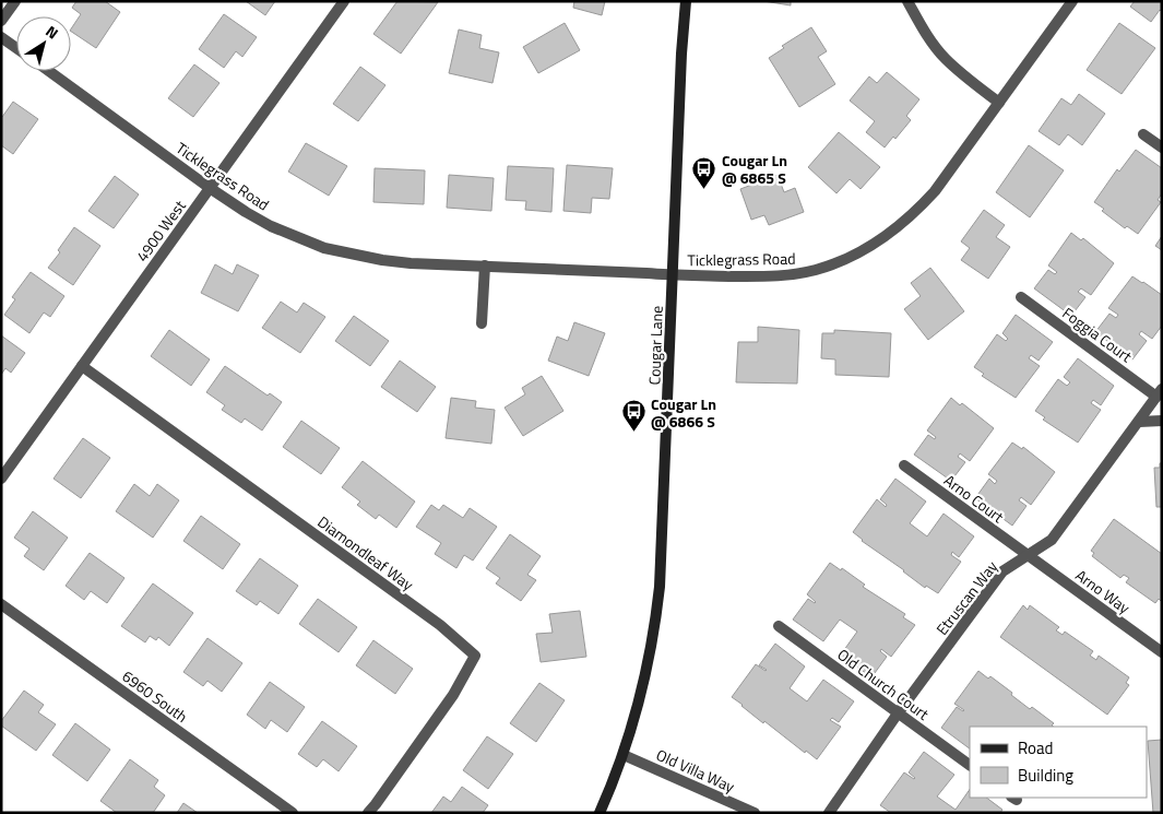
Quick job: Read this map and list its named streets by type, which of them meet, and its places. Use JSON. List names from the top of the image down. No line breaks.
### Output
{"streets":{"main road":["Cougar Lane"],"street":["Ticklegrass Road","4900 West","Foggia Court","Arno Court","Diamondleaf Way","Arno Way","Etruscan Way","Old Church Court","6960 South","Old Villa Way"]},"crossings":[["Ticklegrass Road","4900 West"],["Ticklegrass Road","Cougar Lane"],["4900 West","Diamondleaf Way"],["Foggia Court","Etruscan Way"],["Cougar Lane","Old Villa Way"],["Arno Court","Arno Way"],["Arno Court","Etruscan Way"],["Arno Way","Etruscan Way"],["Etruscan Way","Old Church Court"]],"places":{"bus stop":["Cougar Ln @ 6865 S","Cougar Ln @ 6866 S"]},"legend":["Road","Building"],"north":"top right"}
